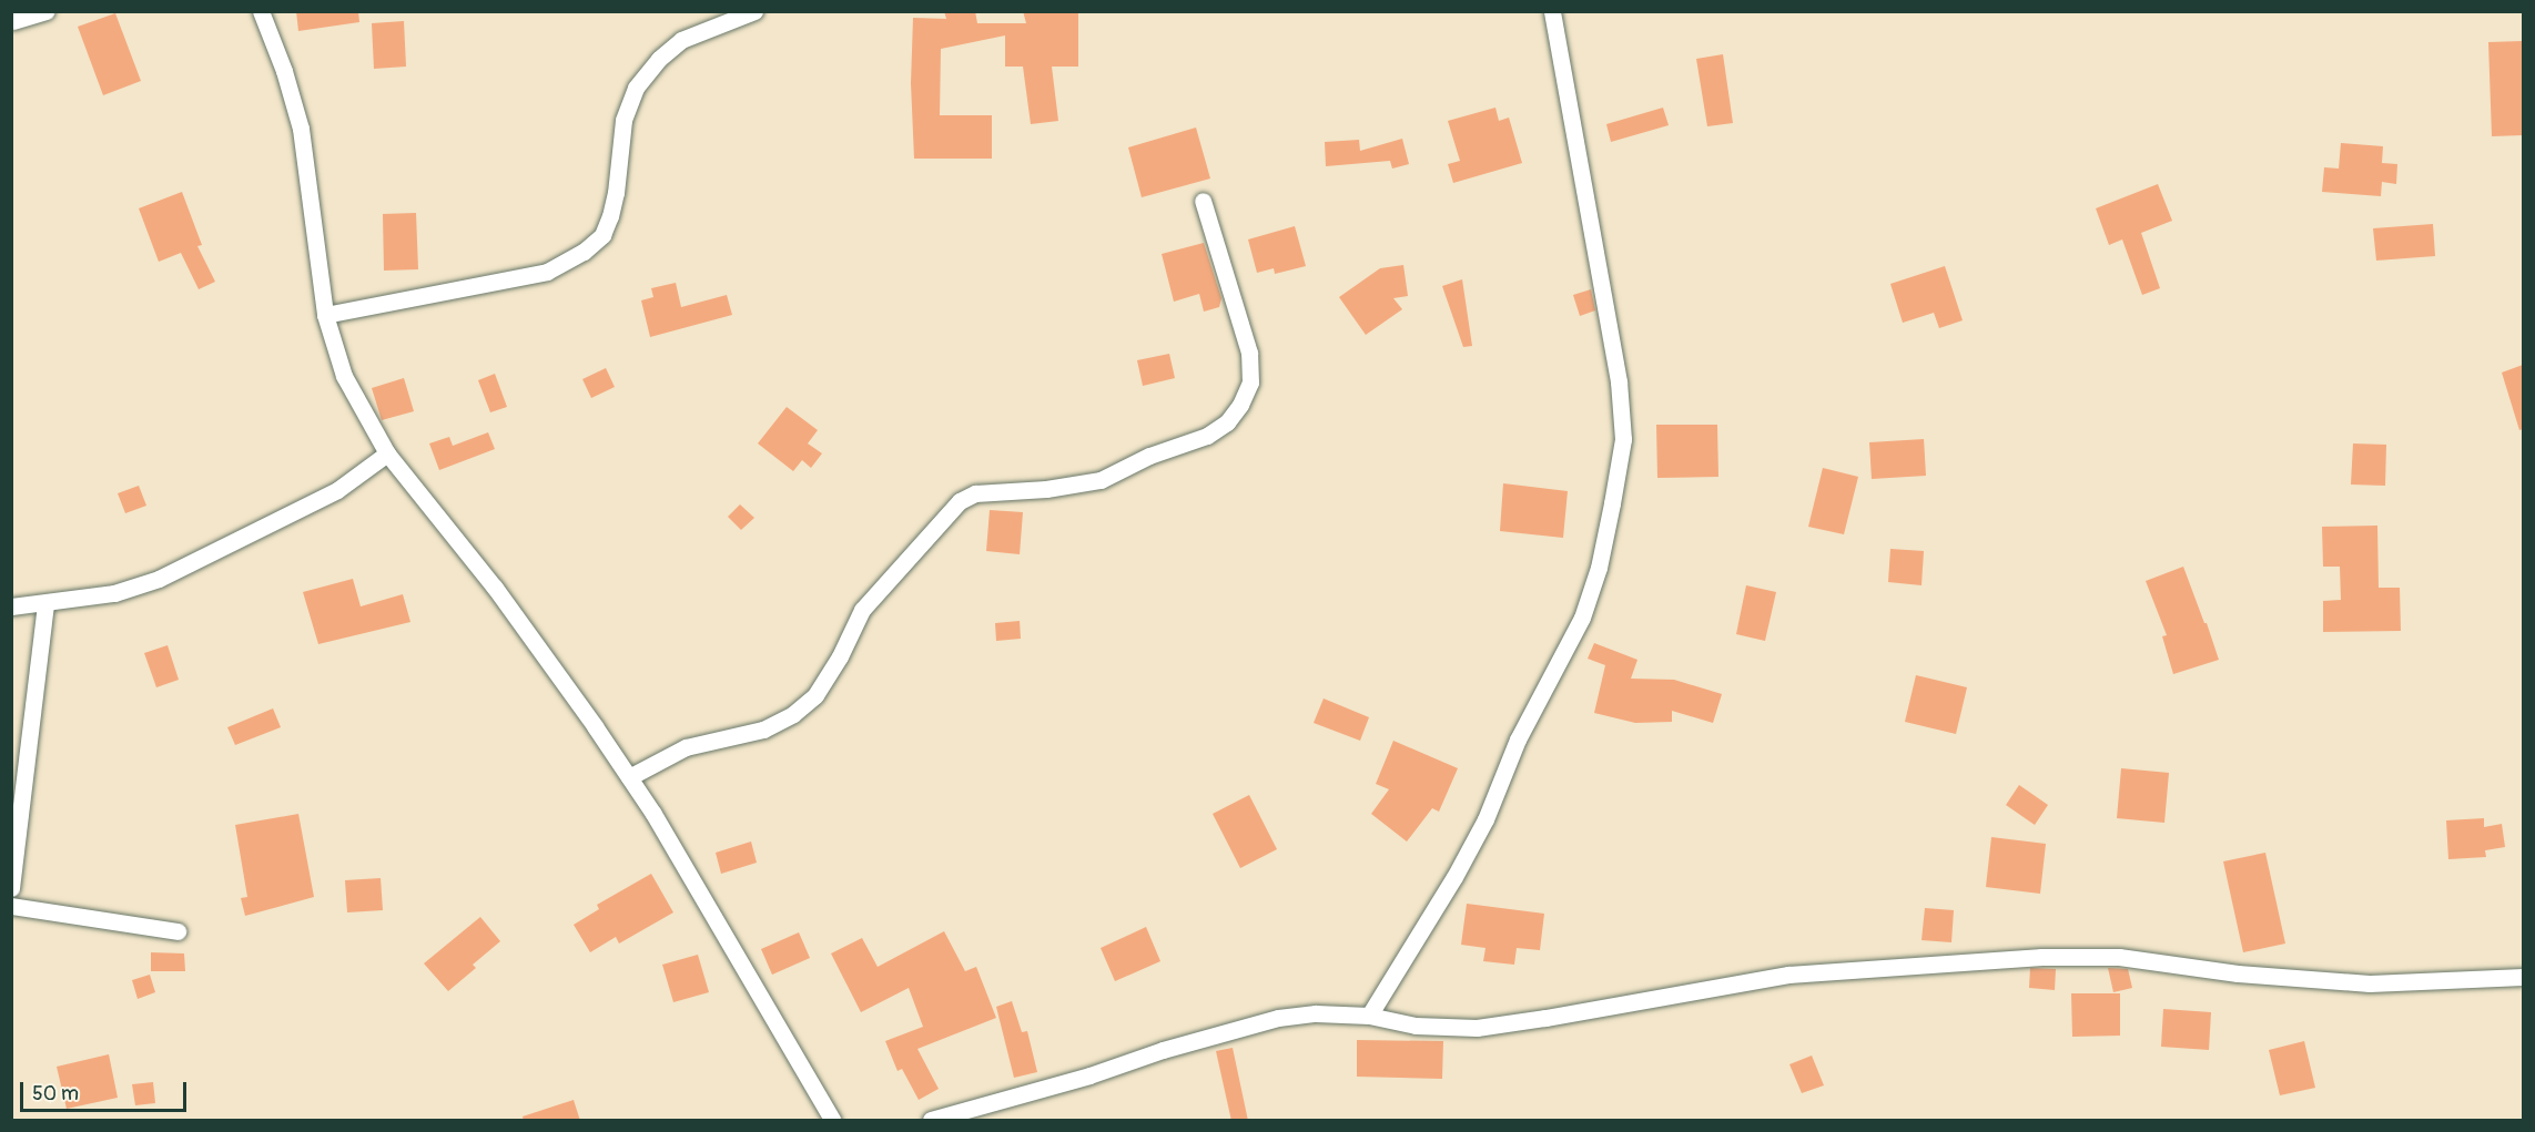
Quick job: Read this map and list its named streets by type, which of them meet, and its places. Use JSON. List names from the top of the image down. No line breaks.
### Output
{"scale_bar":"50 m"}
